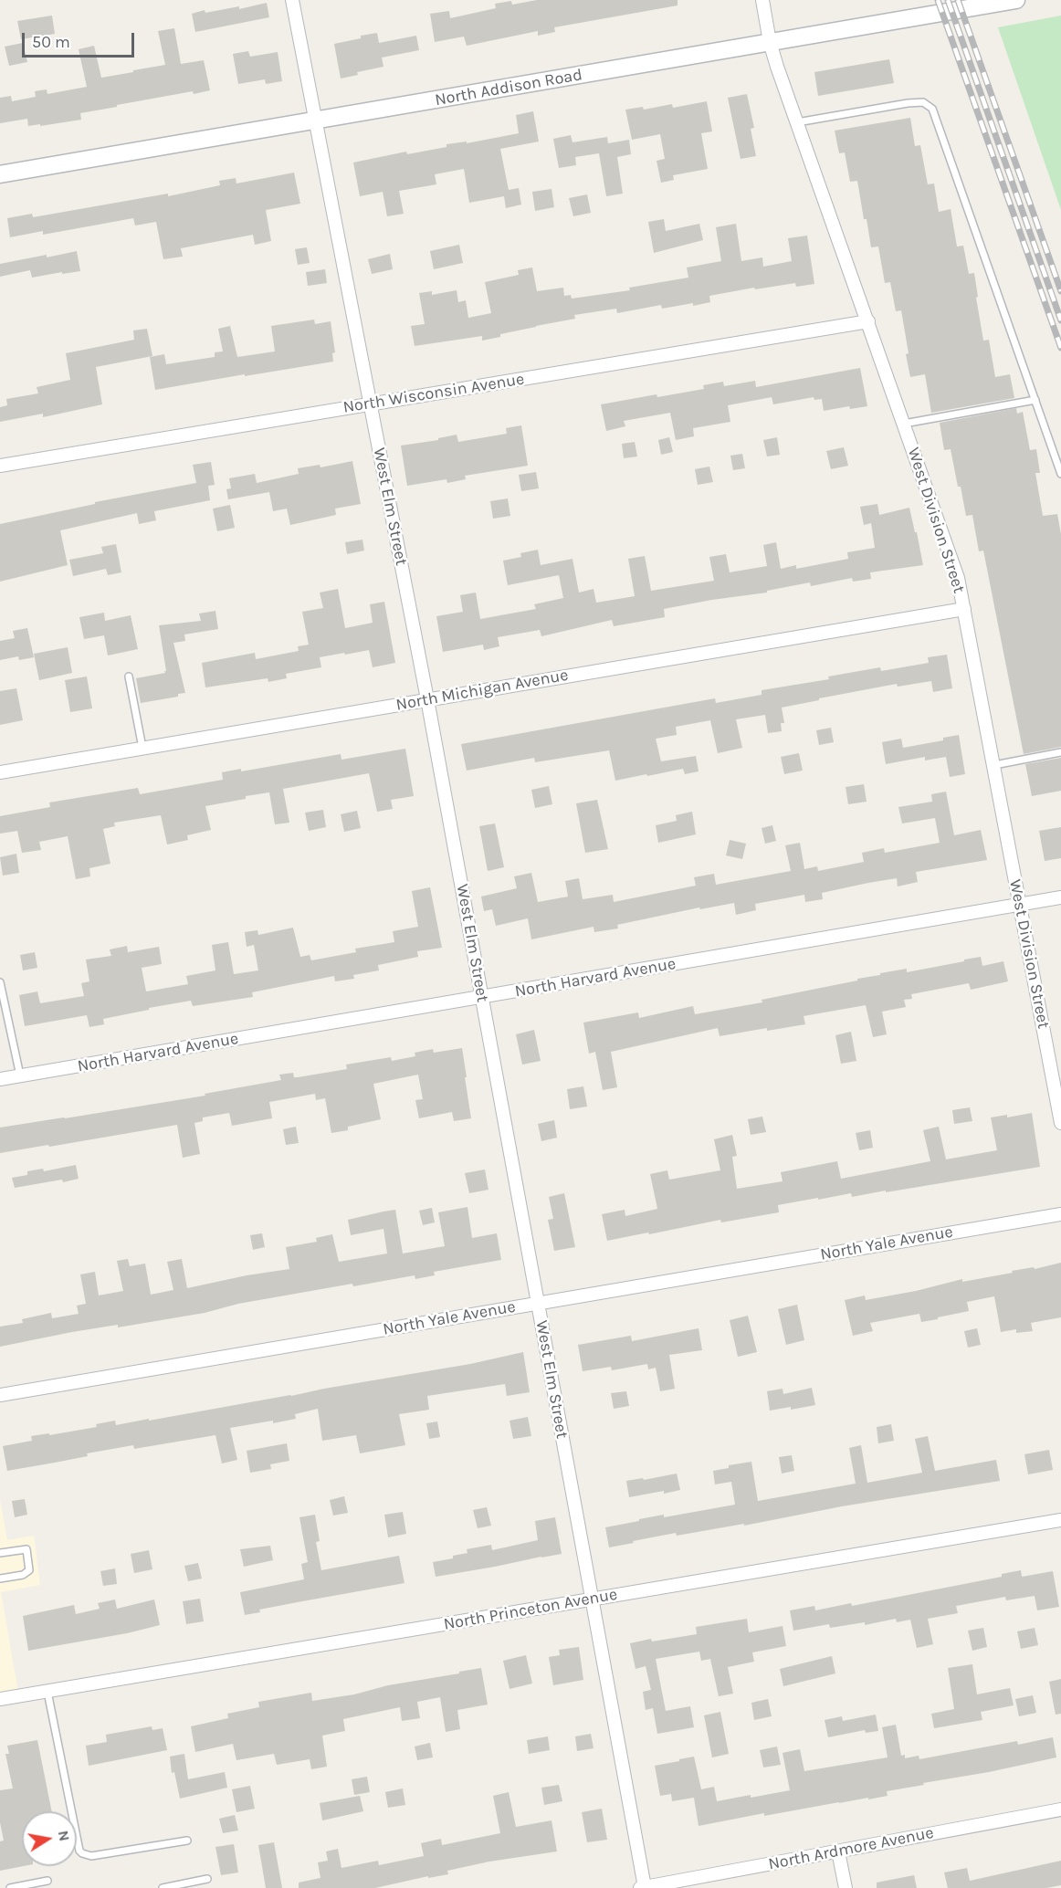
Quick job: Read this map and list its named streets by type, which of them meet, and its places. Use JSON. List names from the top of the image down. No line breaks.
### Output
{"streets":{"street":["North Addison Road","North Wisconsin Avenue","West Elm Street","West Division Street","North Michigan Avenue","North Harvard Avenue","North Yale Avenue","North Princeton Avenue","North Ardmore Avenue"]},"crossings":[["North Addison Road","West Elm Street"],["North Addison Road","West Division Street"],["North Wisconsin Avenue","West Elm Street"],["North Wisconsin Avenue","West Division Street"],["West Elm Street","North Michigan Avenue"],["West Elm Street","North Harvard Avenue"],["West Elm Street","North Yale Avenue"],["West Elm Street","North Princeton Avenue"],["West Elm Street","North Ardmore Avenue"],["West Division Street","North Michigan Avenue"],["West Division Street","North Harvard Avenue"]],"scale_bar":"50 m","north":"right"}
